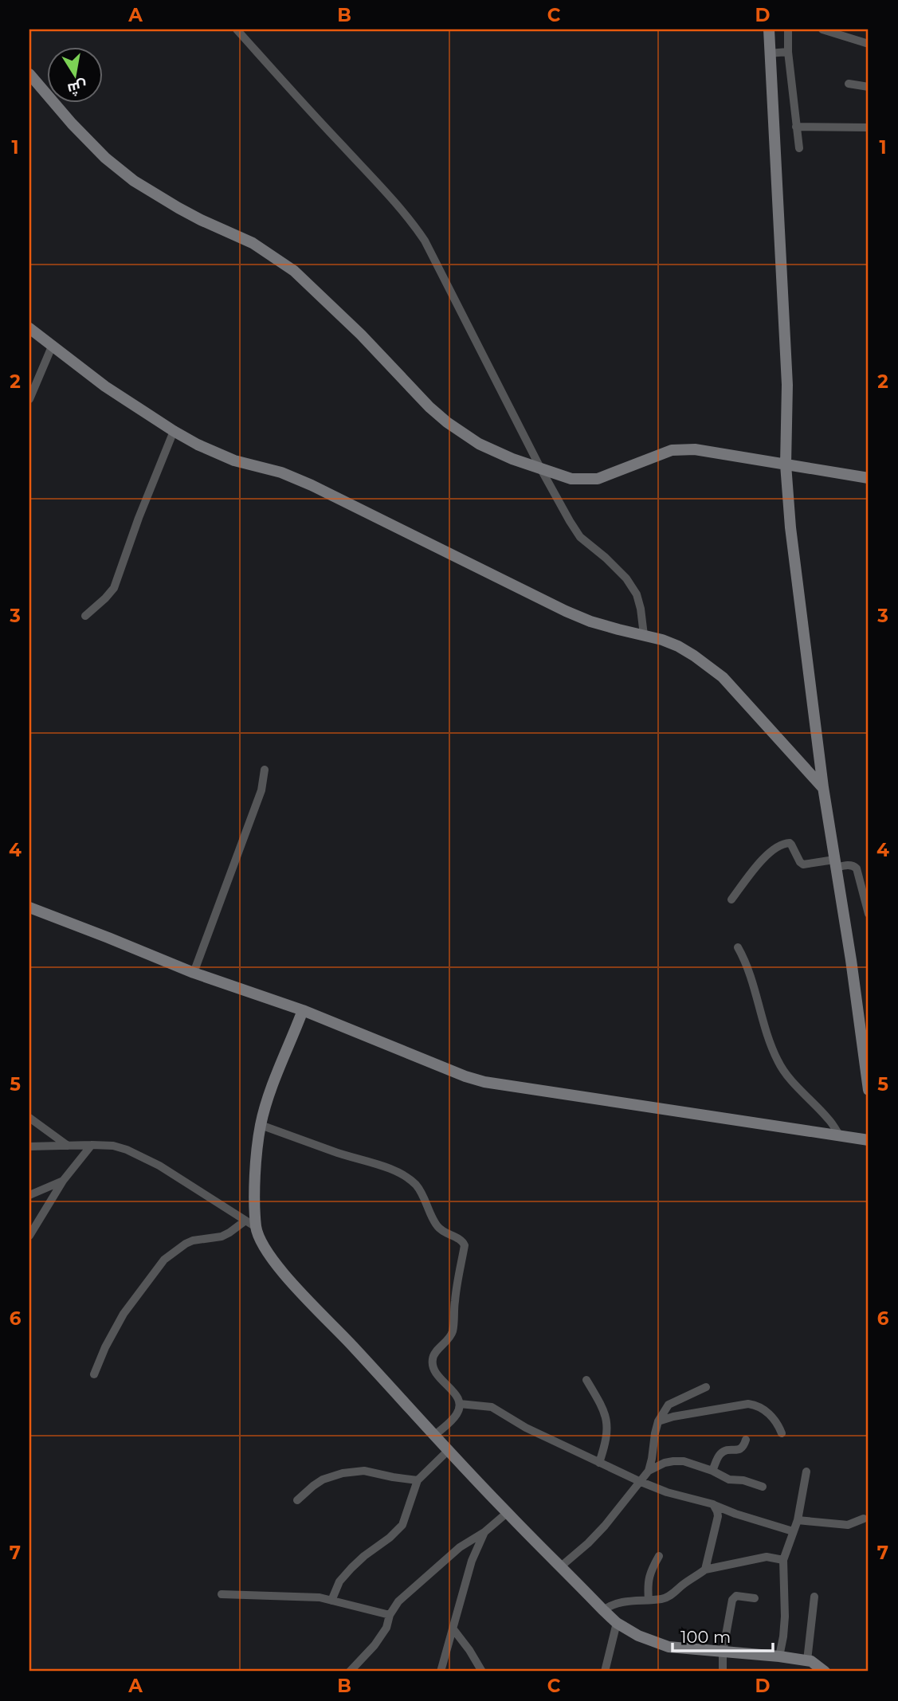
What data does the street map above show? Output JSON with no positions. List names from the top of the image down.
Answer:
{
  "scale_bar": "100 m",
  "north": "bottom",
  "grid": {
    "columns": [
      "A",
      "B",
      "C",
      "D"
    ],
    "rows": [
      "1",
      "2",
      "3",
      "4",
      "5",
      "6",
      "7"
    ]
  }
}
